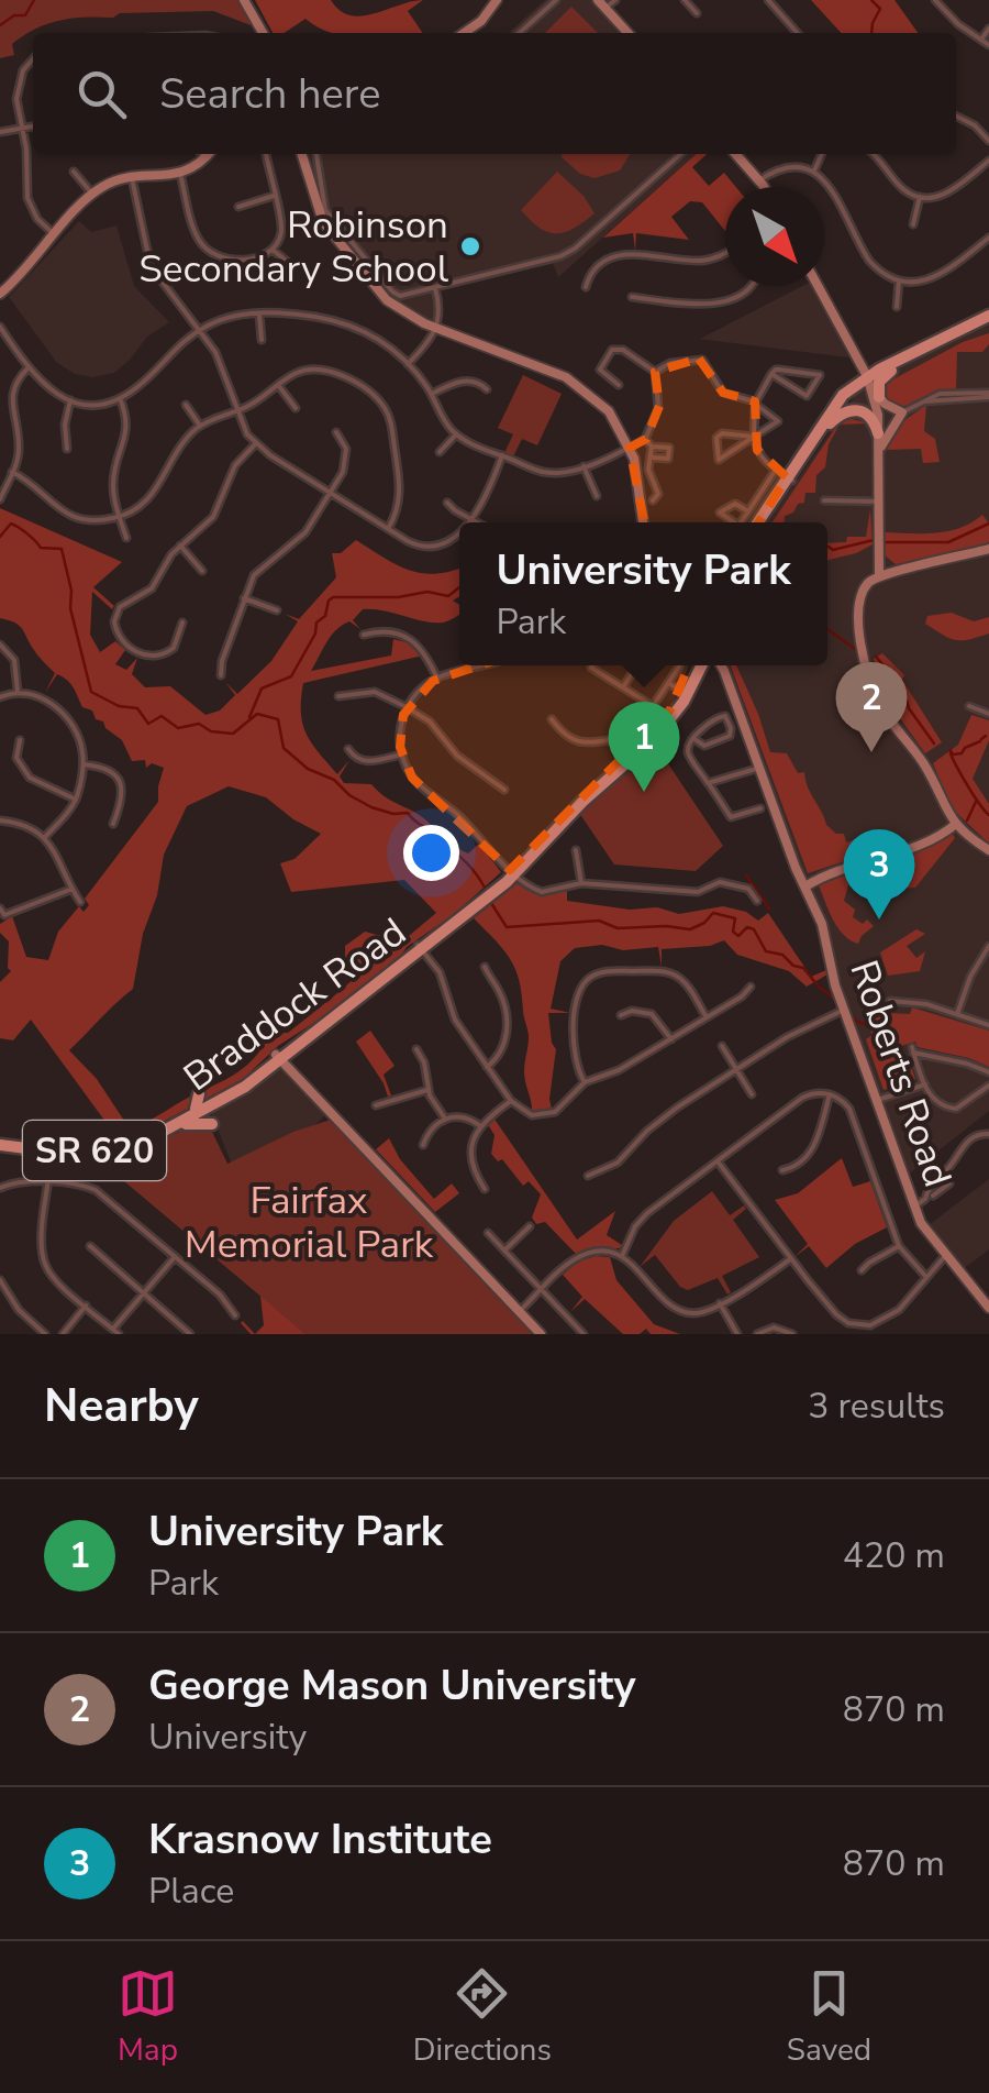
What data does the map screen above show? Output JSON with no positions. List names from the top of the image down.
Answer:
{
  "streets": {
    "main road": ["Braddock Road", "SR 620"],
    "street": ["Roberts Road"]
  },
  "parks": ["Fairfax Memorial Park"],
  "places": ["Robinson Secondary School"],
  "north": "bottom right",
  "page": {
    "search": "Search here",
    "popup": ["University Park", "Park"],
    "pins": ["2", "1", "3"],
    "heading": ["Nearby", "3 results"],
    "list": [
      {
        "mark": "1",
        "name": "University Park",
        "note": "Park",
        "value": "420 m"
      },
      {
        "mark": "2",
        "name": "George Mason University",
        "note": "University",
        "value": "870 m"
      },
      {
        "mark": "3",
        "name": "Krasnow Institute",
        "note": "Place",
        "value": "870 m"
      }
    ],
    "nav": ["Map", "Directions", "Saved"]
  }
}
